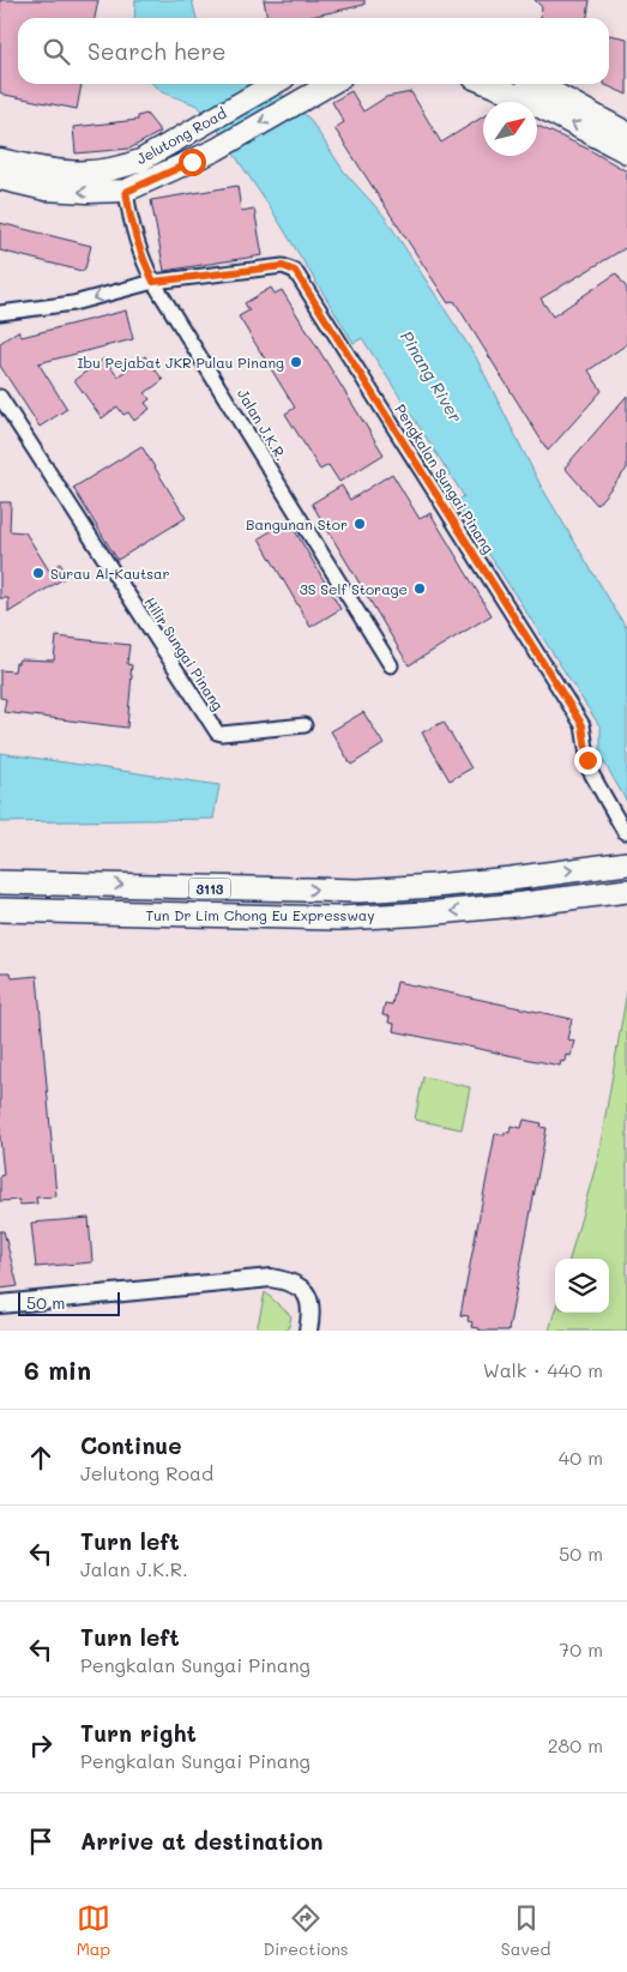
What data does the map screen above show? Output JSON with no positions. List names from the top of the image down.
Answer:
{
  "streets": {
    "highway": ["3113", "Tun Dr Lim Chong Eu Expressway"],
    "main road": ["Jelutong Road"],
    "street": ["Jalan J.K.R.", "Pengkalan Sungai Pinang", "Hilir Sungai Pinang"]
  },
  "crossings": [
    ["Jelutong Road", "Jalan J.K.R."],
    ["Jalan J.K.R.", "Pengkalan Sungai Pinang"]
  ],
  "water": ["Pinang River"],
  "places": [
    "Ibu Pejabat JKR Pulau Pinang",
    "Bangunan Stor",
    "Surau Al-Kautsar",
    "3S Self Storage"
  ],
  "scale_bar": "50 m",
  "north": "top right",
  "page": {
    "search": "Search here",
    "scale": "50 m",
    "heading": ["6 min", "Walk · 440 m"],
    "list": [
      ["Continue", "Jelutong Road", "40 m"],
      ["Turn left", "Jalan J.K.R.", "50 m"],
      ["Turn left", "Pengkalan Sungai Pinang", "70 m"],
      ["Turn right", "Pengkalan Sungai Pinang", "280 m"],
      "Arrive at destination"
    ],
    "nav": ["Map", "Directions", "Saved"]
  }
}
